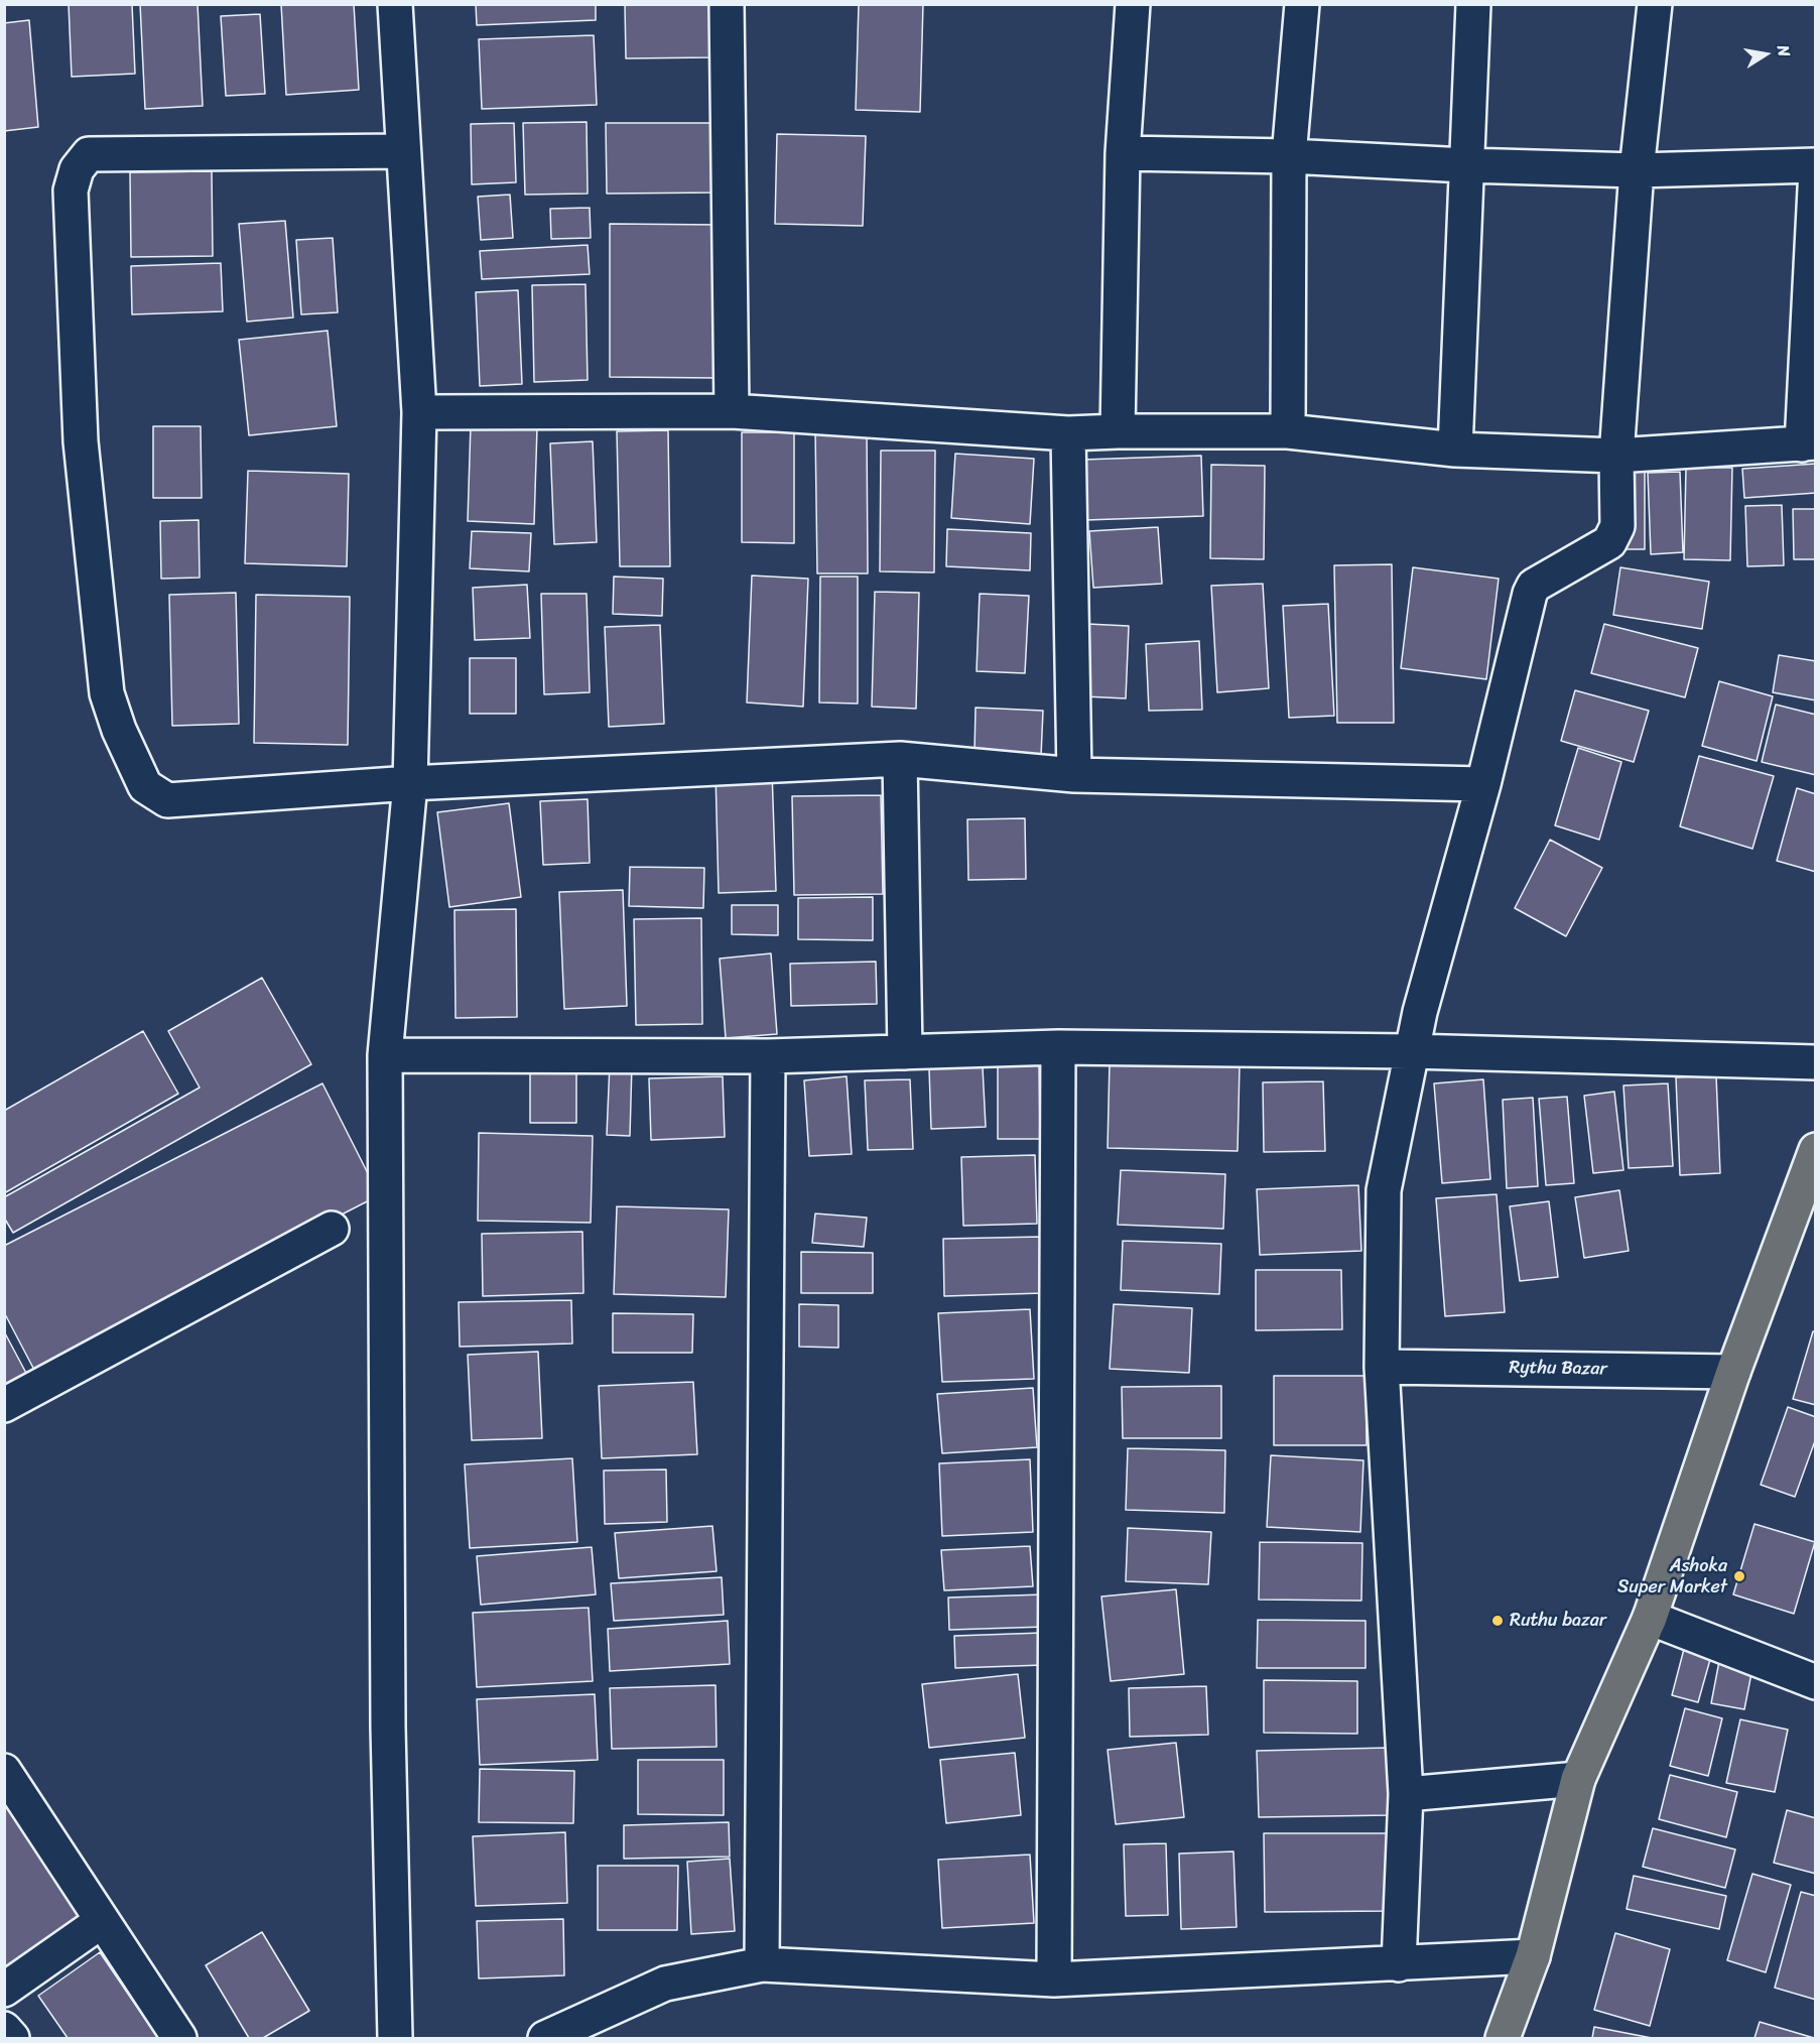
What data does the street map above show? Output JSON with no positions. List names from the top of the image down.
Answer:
{
  "streets": {
    "street": ["Rythu Bazar"]
  },
  "places": ["Ashoka Super Market", "Ruthu bazar"],
  "north": "right"
}
